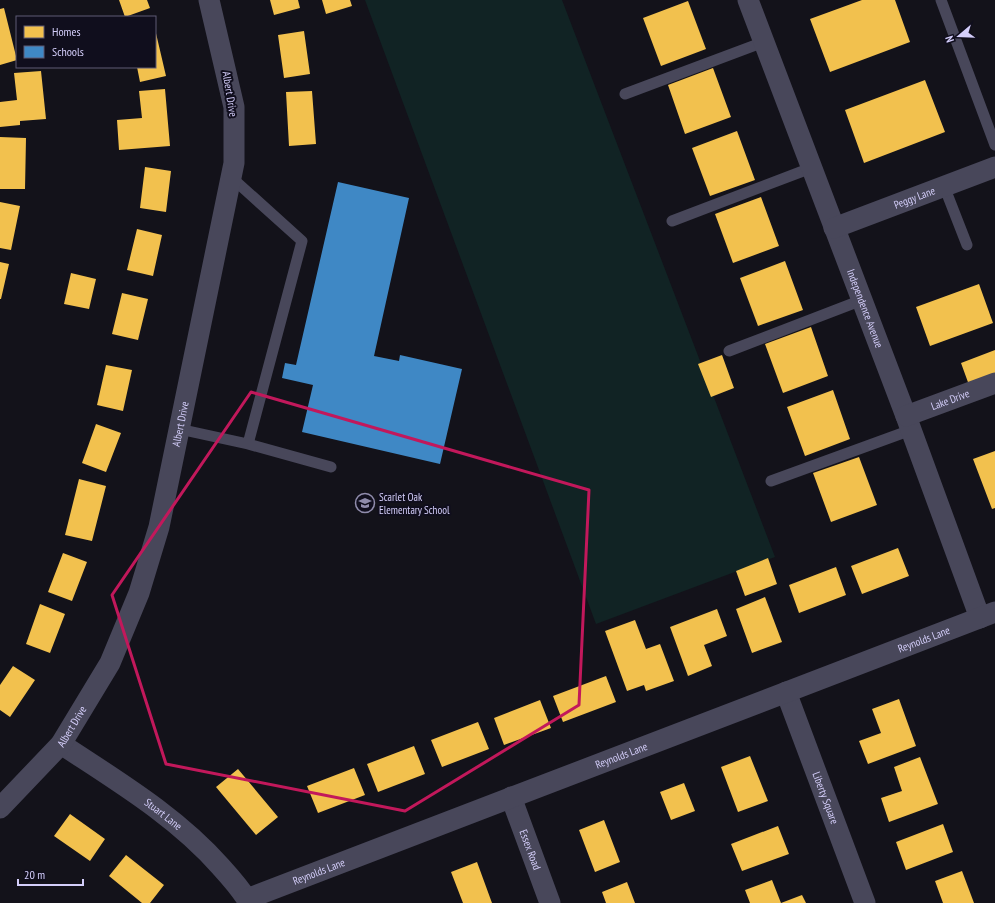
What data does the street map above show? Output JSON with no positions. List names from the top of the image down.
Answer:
{
  "streets": {
    "street": [
      "Albert Drive",
      "Peggy Lane",
      "Independence Avenue",
      "Lake Drive",
      "Reynolds Lane",
      "Liberty Square",
      "Stuart Lane",
      "Essex Road"
    ]
  },
  "crossings": [
    ["Albert Drive", "Stuart Lane"],
    ["Peggy Lane", "Independence Avenue"],
    ["Independence Avenue", "Lake Drive"],
    ["Independence Avenue", "Reynolds Lane"],
    ["Reynolds Lane", "Liberty Square"],
    ["Reynolds Lane", "Stuart Lane"],
    ["Reynolds Lane", "Essex Road"]
  ],
  "places": {
    "school or university": ["Scarlet Oak Elementary School"]
  },
  "legend": ["Homes", "Schools"],
  "scale_bar": "20 m",
  "north": "left"
}
